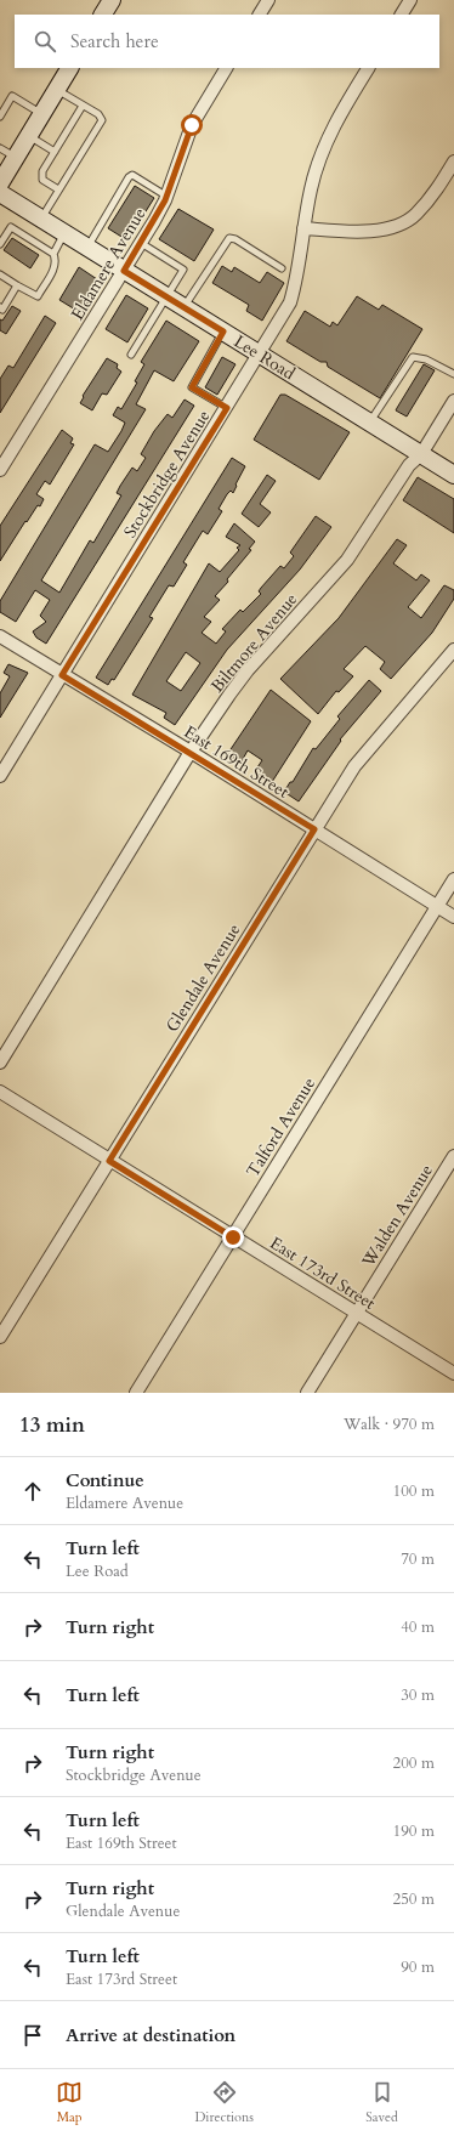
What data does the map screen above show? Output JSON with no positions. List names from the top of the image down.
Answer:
{
  "streets": {
    "main road": ["Lee Road"],
    "street": [
      "Eldamere Avenue",
      "Stockbridge Avenue",
      "Biltmore Avenue",
      "East 169th Street",
      "Glendale Avenue",
      "Talford Avenue",
      "Walden Avenue",
      "East 173rd Street"
    ]
  },
  "crossings": [
    ["Eldamere Avenue", "Lee Road"],
    ["Lee Road", "Stockbridge Avenue"],
    ["Lee Road", "Biltmore Avenue"],
    ["Stockbridge Avenue", "East 169th Street"],
    ["Biltmore Avenue", "East 169th Street"],
    ["East 169th Street", "Glendale Avenue"],
    ["East 169th Street", "Talford Avenue"],
    ["Glendale Avenue", "East 173rd Street"],
    ["Talford Avenue", "East 173rd Street"],
    ["Walden Avenue", "East 173rd Street"]
  ],
  "page": {
    "search": "Search here",
    "heading": ["13 min", "Walk · 970 m"],
    "list": [
      ["Continue", "Eldamere Avenue", "100 m"],
      ["Turn left", "Lee Road", "70 m"],
      ["Turn right", "40 m"],
      ["Turn left", "30 m"],
      ["Turn right", "Stockbridge Avenue", "200 m"],
      ["Turn left", "East 169th Street", "190 m"],
      ["Turn right", "Glendale Avenue", "250 m"],
      ["Turn left", "East 173rd Street", "90 m"],
      "Arrive at destination"
    ],
    "nav": ["Map", "Directions", "Saved"]
  }
}
